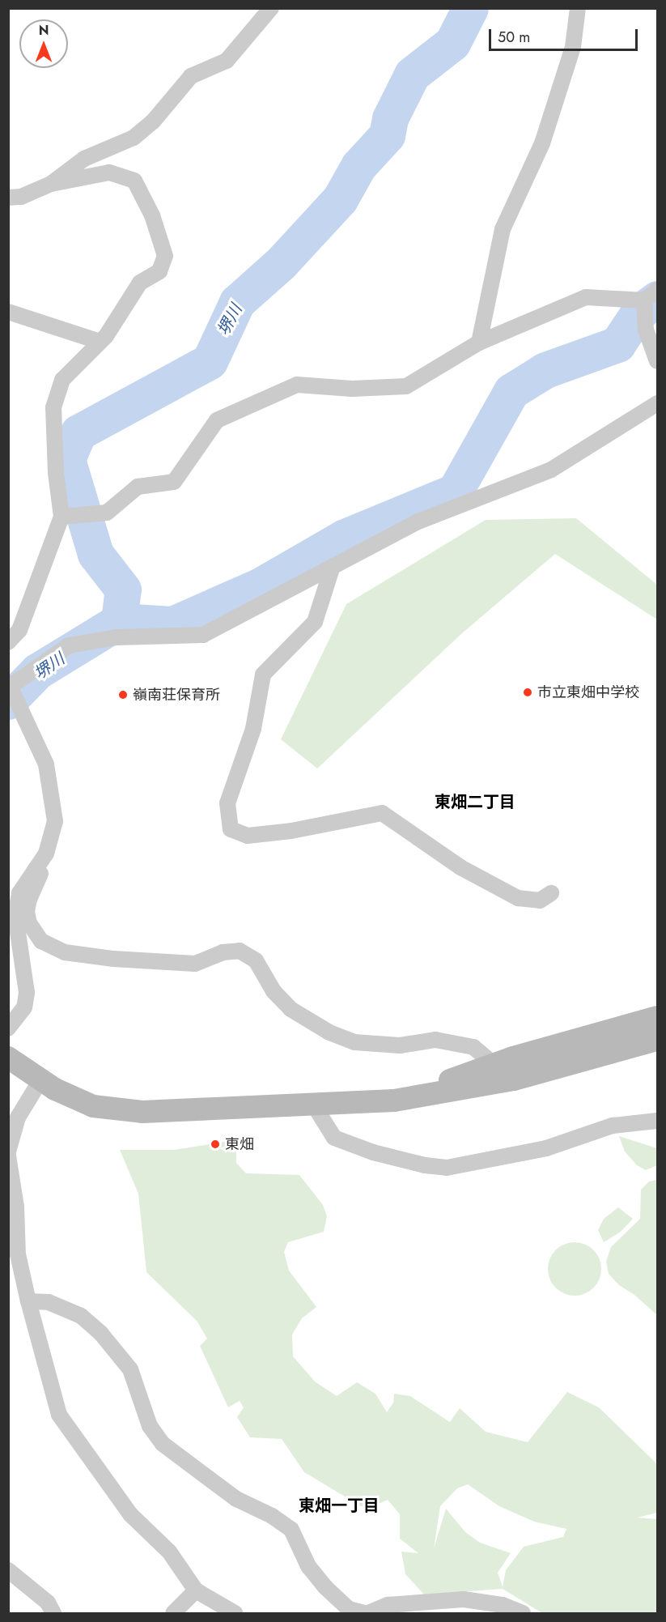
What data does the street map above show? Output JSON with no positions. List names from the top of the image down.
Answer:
{
  "districts": ["東畑二丁目", "東畑一丁目"],
  "water": ["堺川"],
  "places": ["市立東畑中学校", "嶺南荘保育所", "東畑"],
  "scale_bar": "50 m",
  "north": "top"
}
